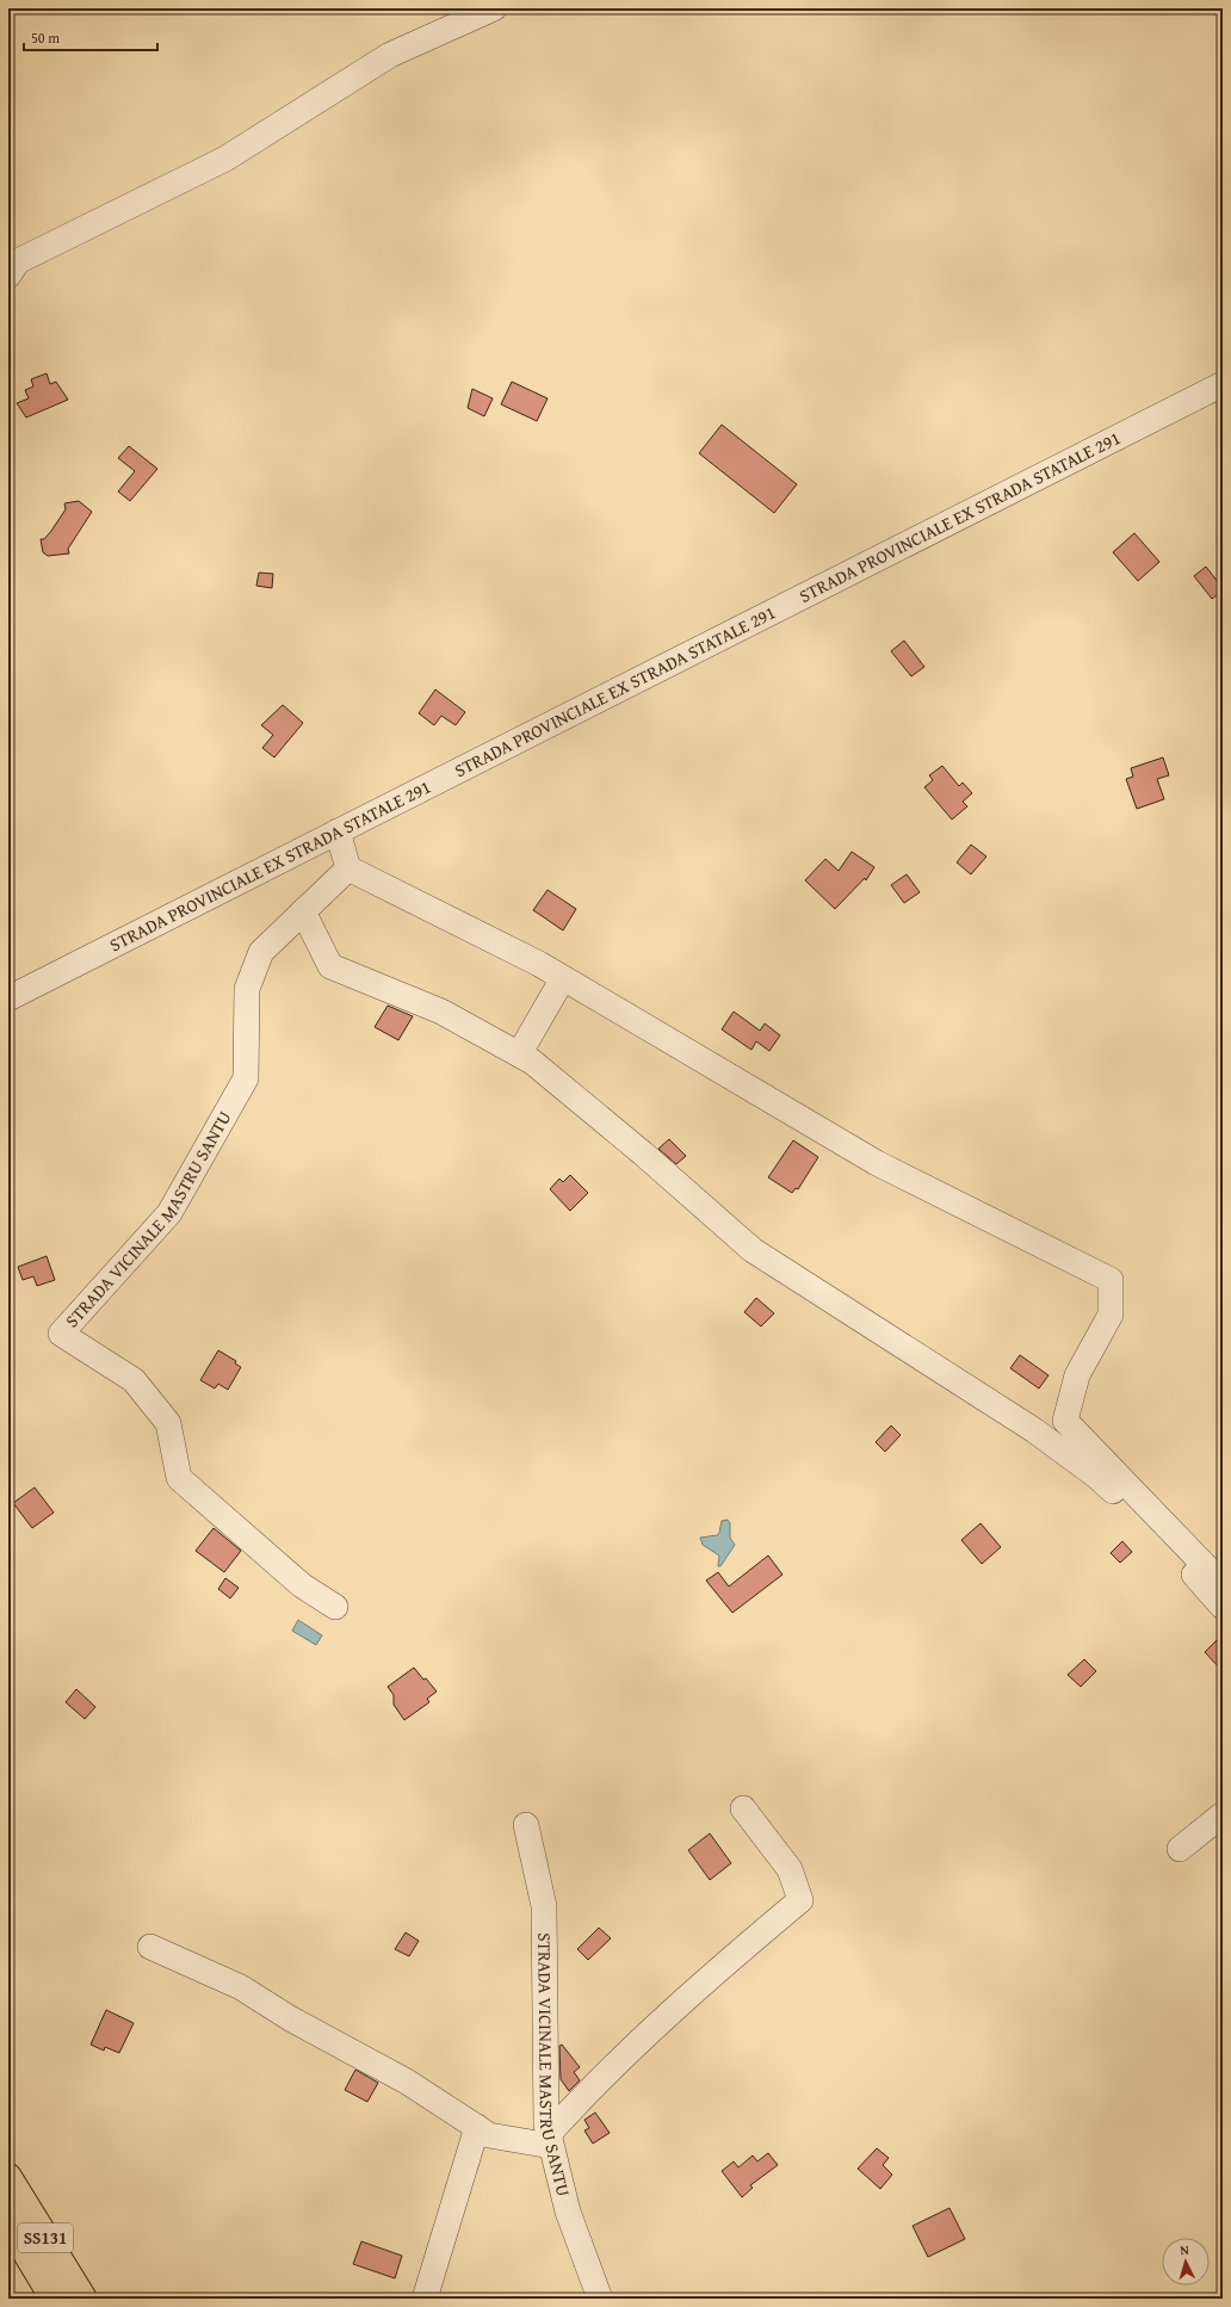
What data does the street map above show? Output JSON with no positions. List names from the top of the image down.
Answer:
{
  "streets": {
    "highway": ["SS131"],
    "street": ["STRADA PROVINCIALE EX STRADA STATALE 291", "STRADA VICINALE MASTRU SANTU"]
  },
  "scale_bar": "50 m",
  "north": "top"
}
